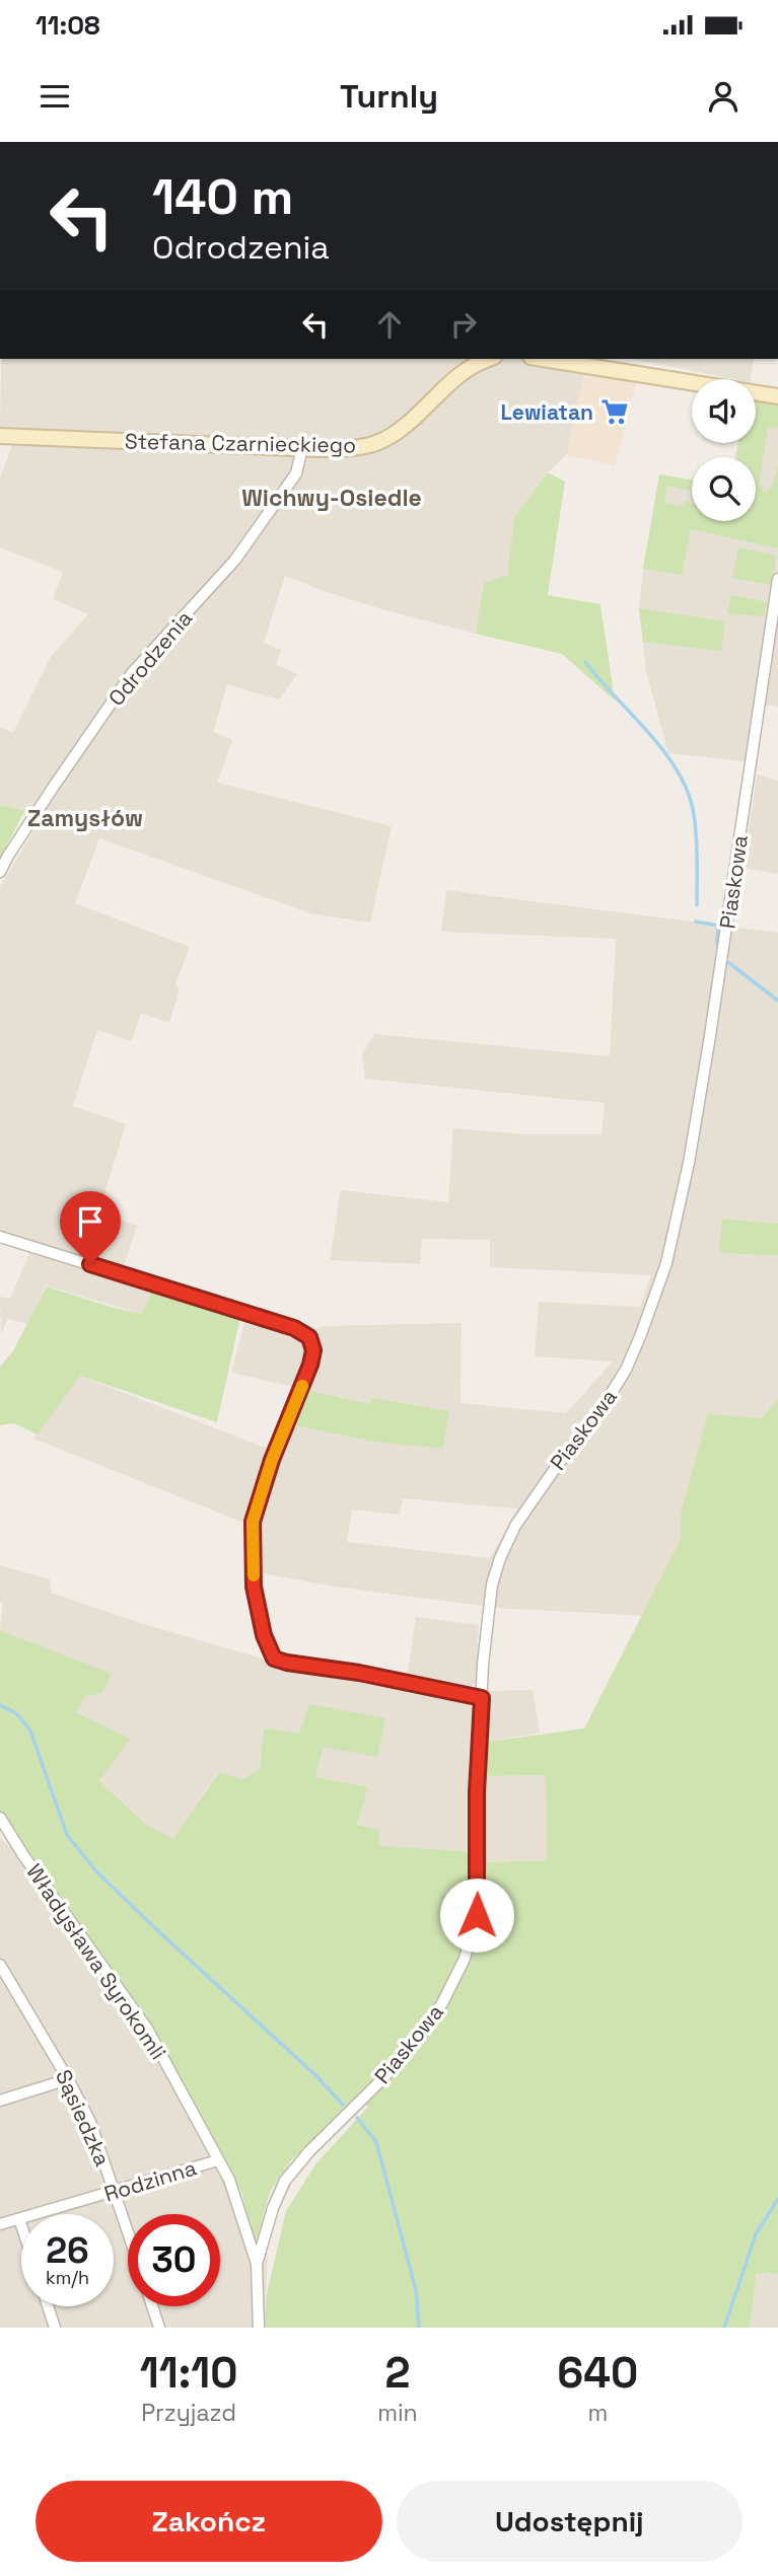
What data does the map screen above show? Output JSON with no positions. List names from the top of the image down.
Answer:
{
  "streets": {
    "street": [
      "Stefana Czarnieckiego",
      "Odrodzenia",
      "Piaskowa",
      "Władysława Syrokomli",
      "Sąsiedzka",
      "Rodzinna"
    ]
  },
  "crossings": [
    ["Stefana Czarnieckiego", "Odrodzenia"],
    ["Piaskowa", "Władysława Syrokomli"],
    ["Władysława Syrokomli", "Rodzinna"],
    ["Sąsiedzka", "Rodzinna"]
  ],
  "districts": ["Wichwy-Osiedle", "Zamysłów"],
  "places": {
    "supermarket": ["Lewiatan"]
  },
  "page": {
    "status": "11:08",
    "header": "Turnly",
    "turn": ["140 m", "Odrodzenia"],
    "speed": "26 km/h",
    "limit": "30",
    "eta": [
      "11:10",
      "Przyjazd",
      "2",
      "min",
      "640",
      "m"
    ],
    "buttons": ["Zakończ", "Udostępnij"]
  }
}
